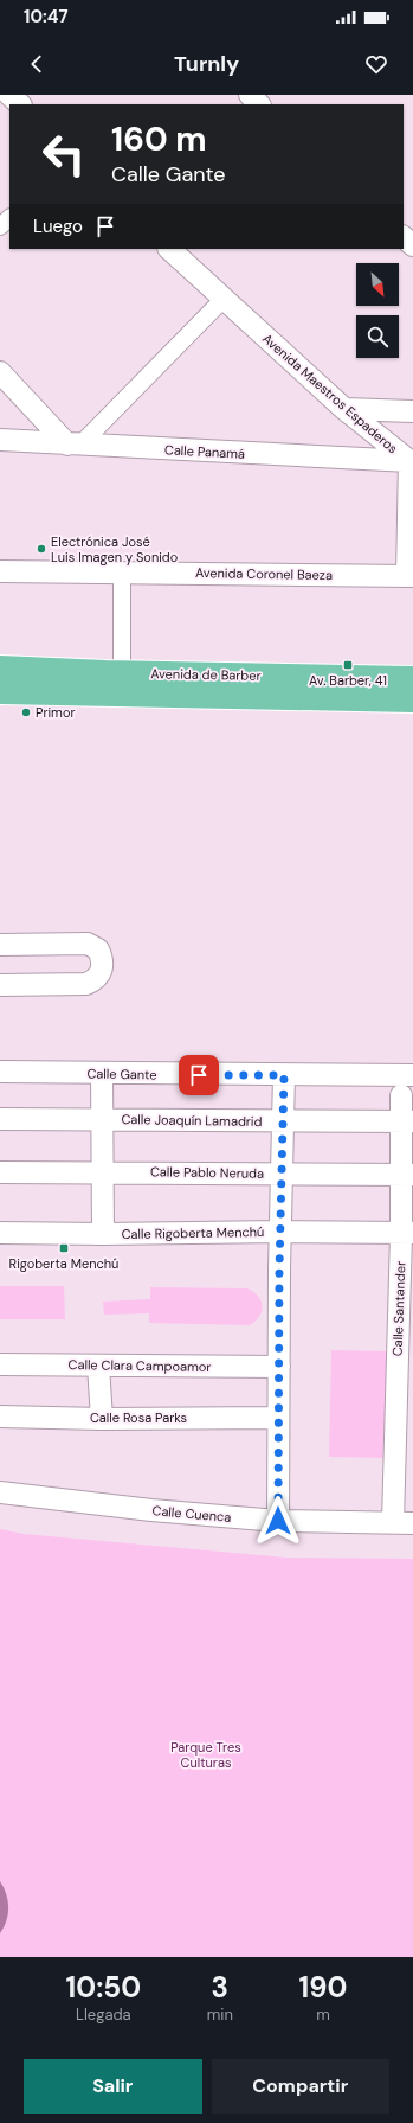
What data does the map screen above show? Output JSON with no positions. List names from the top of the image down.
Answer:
{
  "streets": {
    "main road": ["Avenida de Barber"],
    "street": [
      "Avenida Maestros Espaderos",
      "Calle Panamá",
      "Avenida Coronel Baeza",
      "Calle Gante",
      "Calle Joaquín Lamadrid",
      "Calle Pablo Neruda",
      "Calle Rigoberta Menchú",
      "Calle Santander",
      "Calle Clara Campoamor",
      "Calle Rosa Parks",
      "Calle Cuenca"
    ]
  },
  "crossings": [
    ["Avenida Maestros Espaderos", "Calle Panamá"],
    ["Avenida Maestros Espaderos", "Avenida Coronel Baeza"],
    ["Calle Joaquín Lamadrid", "Calle Santander"],
    ["Calle Pablo Neruda", "Calle Santander"],
    ["Calle Rigoberta Menchú", "Calle Santander"],
    ["Calle Santander", "Calle Cuenca"]
  ],
  "parks": ["Parque Tres Culturas"],
  "places": {
    "other": ["Electrónica José Luis Imagen y Sonido", "Primor"],
    "transit": ["Av. Barber, 41", "Rigoberta Menchú"]
  },
  "north": "bottom right",
  "page": {
    "status": "10:47",
    "header": "Turnly",
    "turn": ["160 m", "Calle Gante"],
    "then": "Luego",
    "eta": [
      "10:50",
      "Llegada",
      "3",
      "min",
      "190",
      "m"
    ],
    "buttons": ["Salir", "Compartir"]
  }
}
